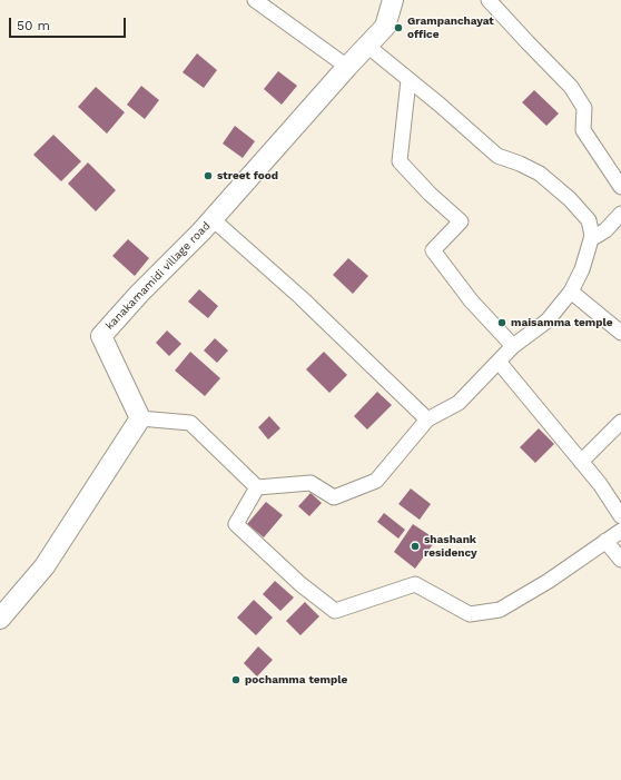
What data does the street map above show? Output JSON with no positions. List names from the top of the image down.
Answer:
{
  "streets": {
    "street": ["kanakamamidi village road"]
  },
  "places": [
    "Grampanchayat office",
    "street food",
    "maisamma temple",
    "shashank residency",
    "pochamma temple"
  ],
  "scale_bar": "50 m"
}
